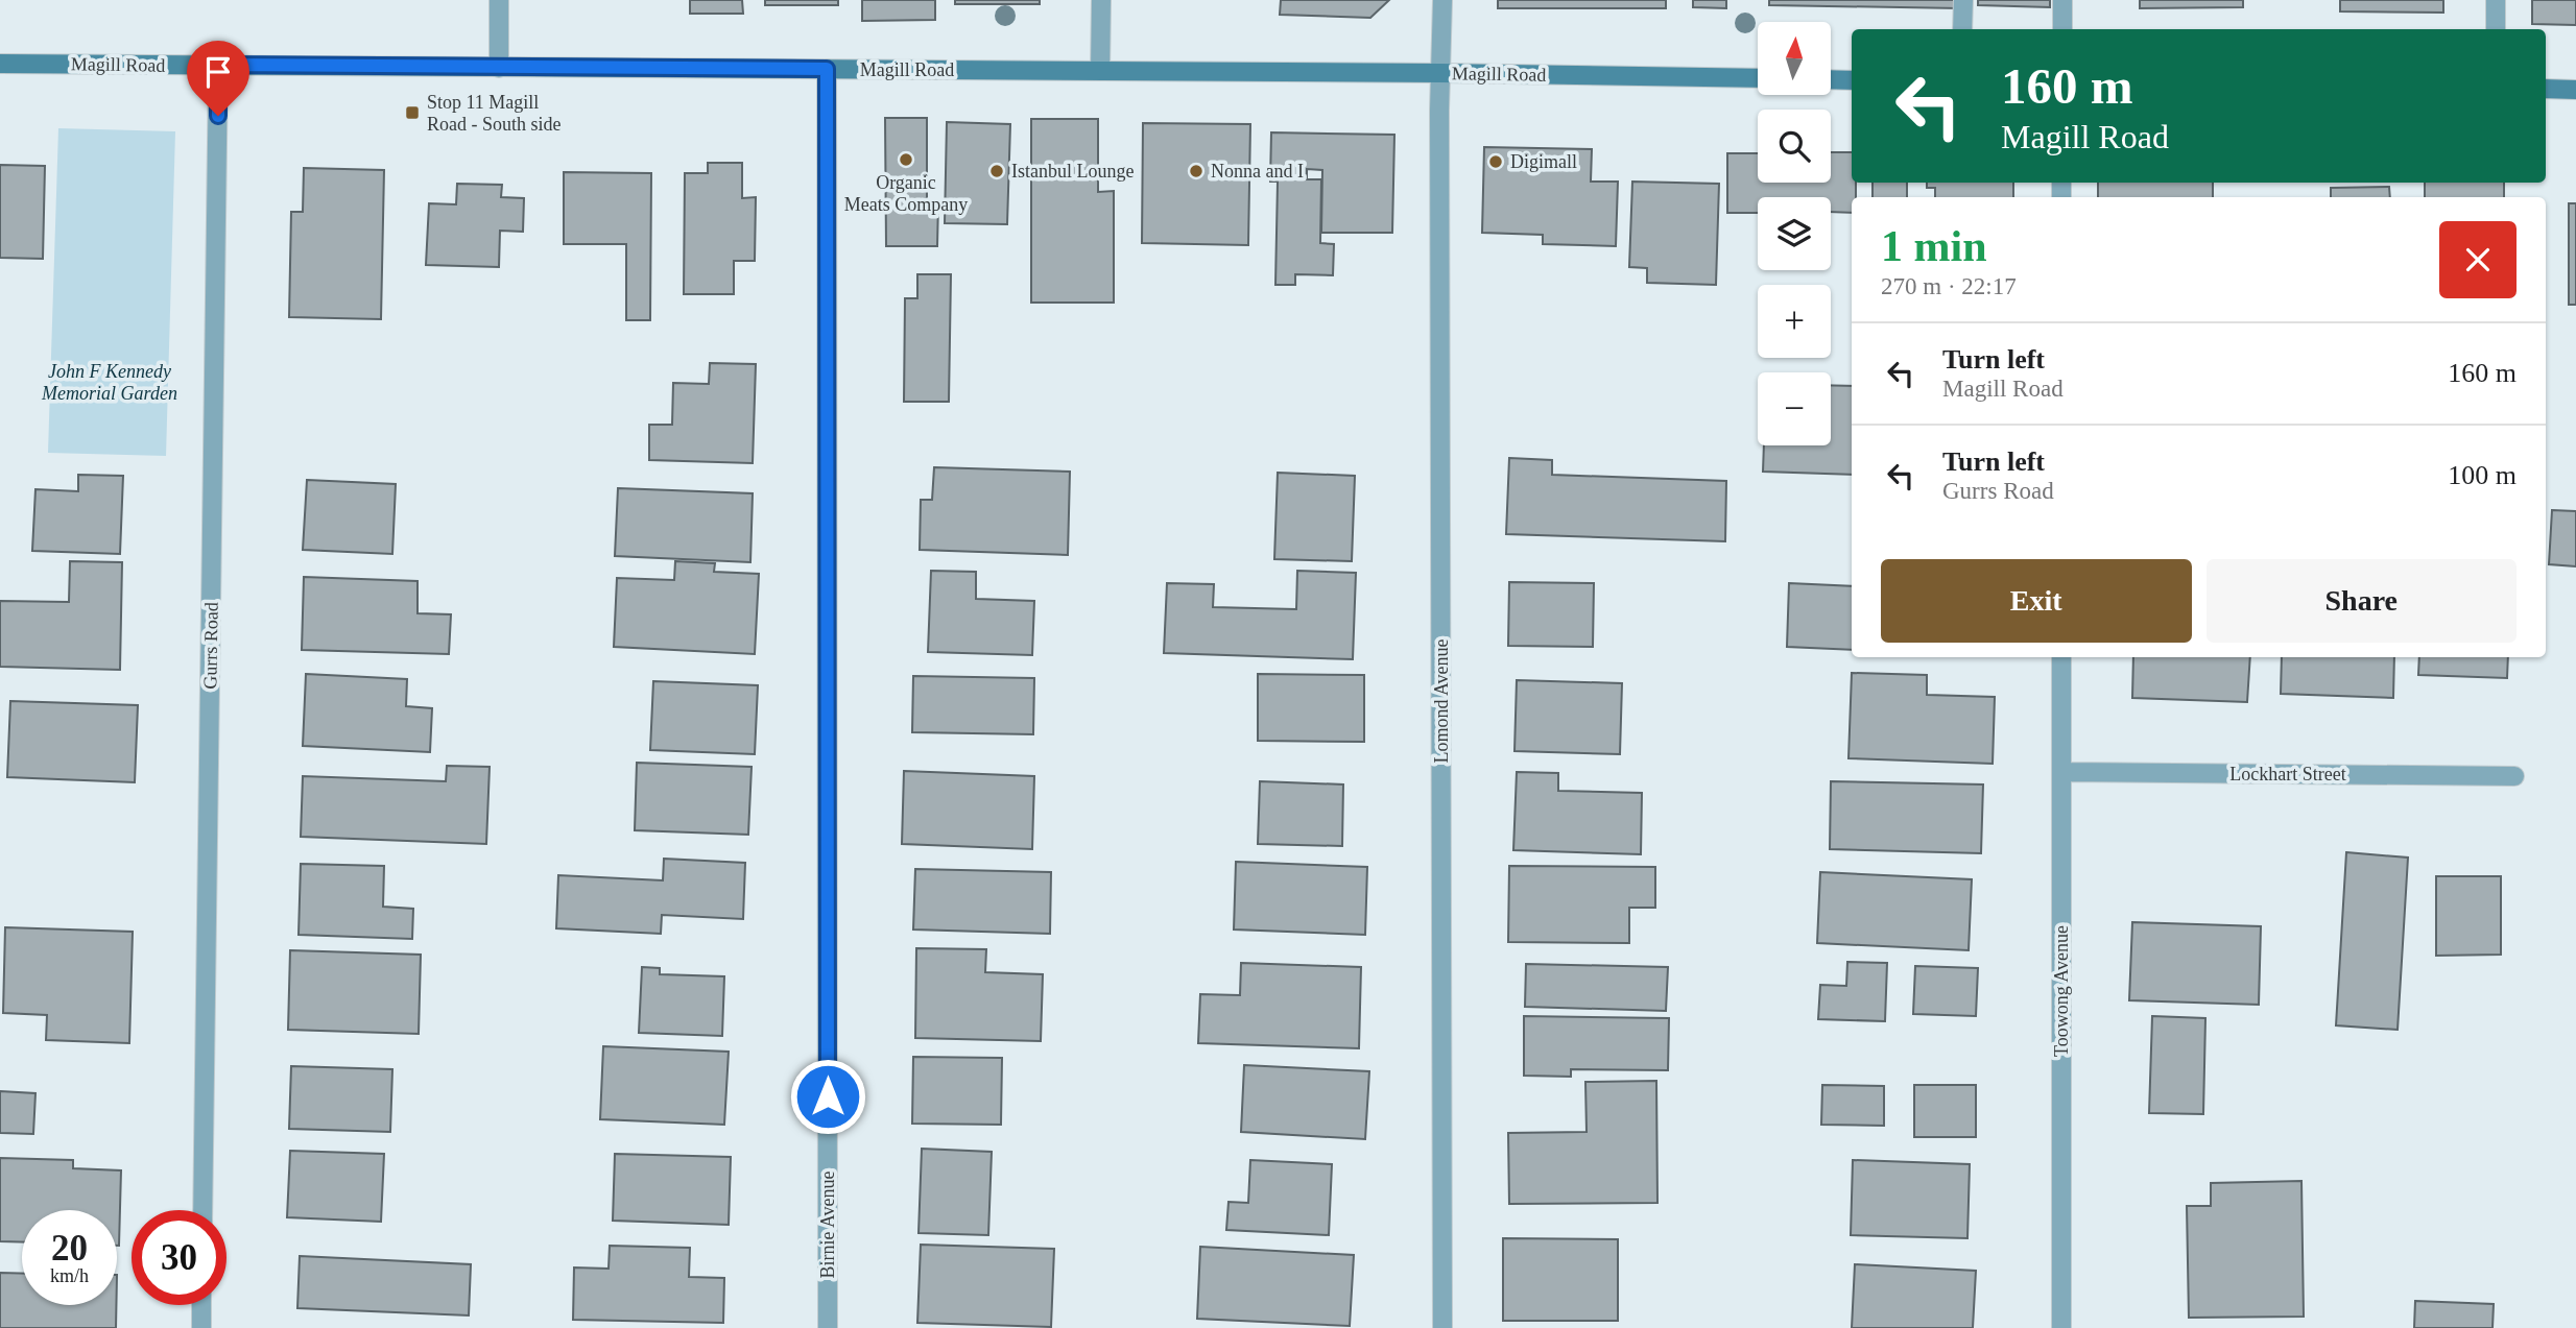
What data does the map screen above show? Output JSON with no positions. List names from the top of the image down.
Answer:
{
  "streets": {
    "main road": ["Magill Road"],
    "street": [
      "Gurrs Road",
      "Lomond Avenue",
      "Lockhart Street",
      "Toowong Avenue",
      "Birnie Avenue"
    ]
  },
  "crossings": [
    ["Magill Road", "Gurrs Road"],
    ["Magill Road", "Lomond Avenue"],
    ["Magill Road", "Birnie Avenue"],
    ["Lockhart Street", "Toowong Avenue"]
  ],
  "parks": ["John F Kennedy Memorial Garden"],
  "places": {
    "transit": ["Stop 11 Magill Road - South side"],
    "other": [
      "Organic Meats Company",
      "Digimall",
      "Istanbul Lounge",
      "Nonna and I"
    ]
  },
  "north": "top",
  "page": {
    "map_buttons": ["+", "−"],
    "turn": ["160 m", "Magill Road"],
    "heading": ["1 min", "270 m · 22:17"],
    "list": [
      {
        "name": "Turn left",
        "note": "Magill Road",
        "value": "160 m"
      },
      {
        "name": "Turn left",
        "note": "Gurrs Road",
        "value": "100 m"
      }
    ],
    "buttons": ["Exit", "Share"],
    "speed": "20 km/h",
    "limit": "30"
  }
}
